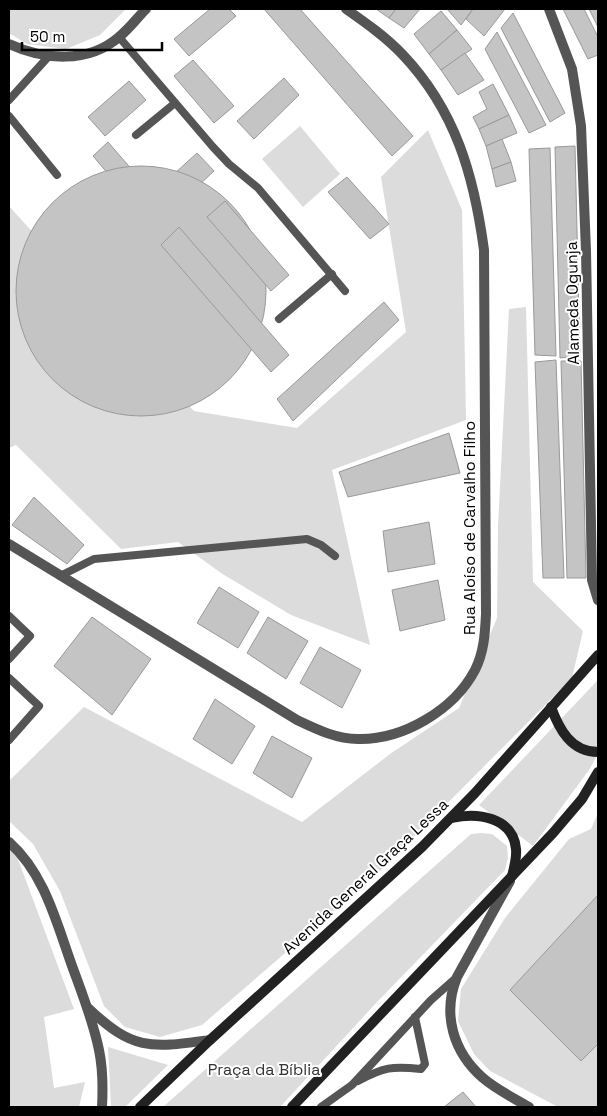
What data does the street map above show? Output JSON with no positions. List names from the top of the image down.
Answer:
{
  "streets": {
    "main road": ["Avenida General Graça Lessa"],
    "street": ["Alameda Ogunja", "Rua Aloíso de Carvalho Filho"]
  },
  "parks": ["Praça da Bíblia"],
  "scale_bar": "50 m"
}
